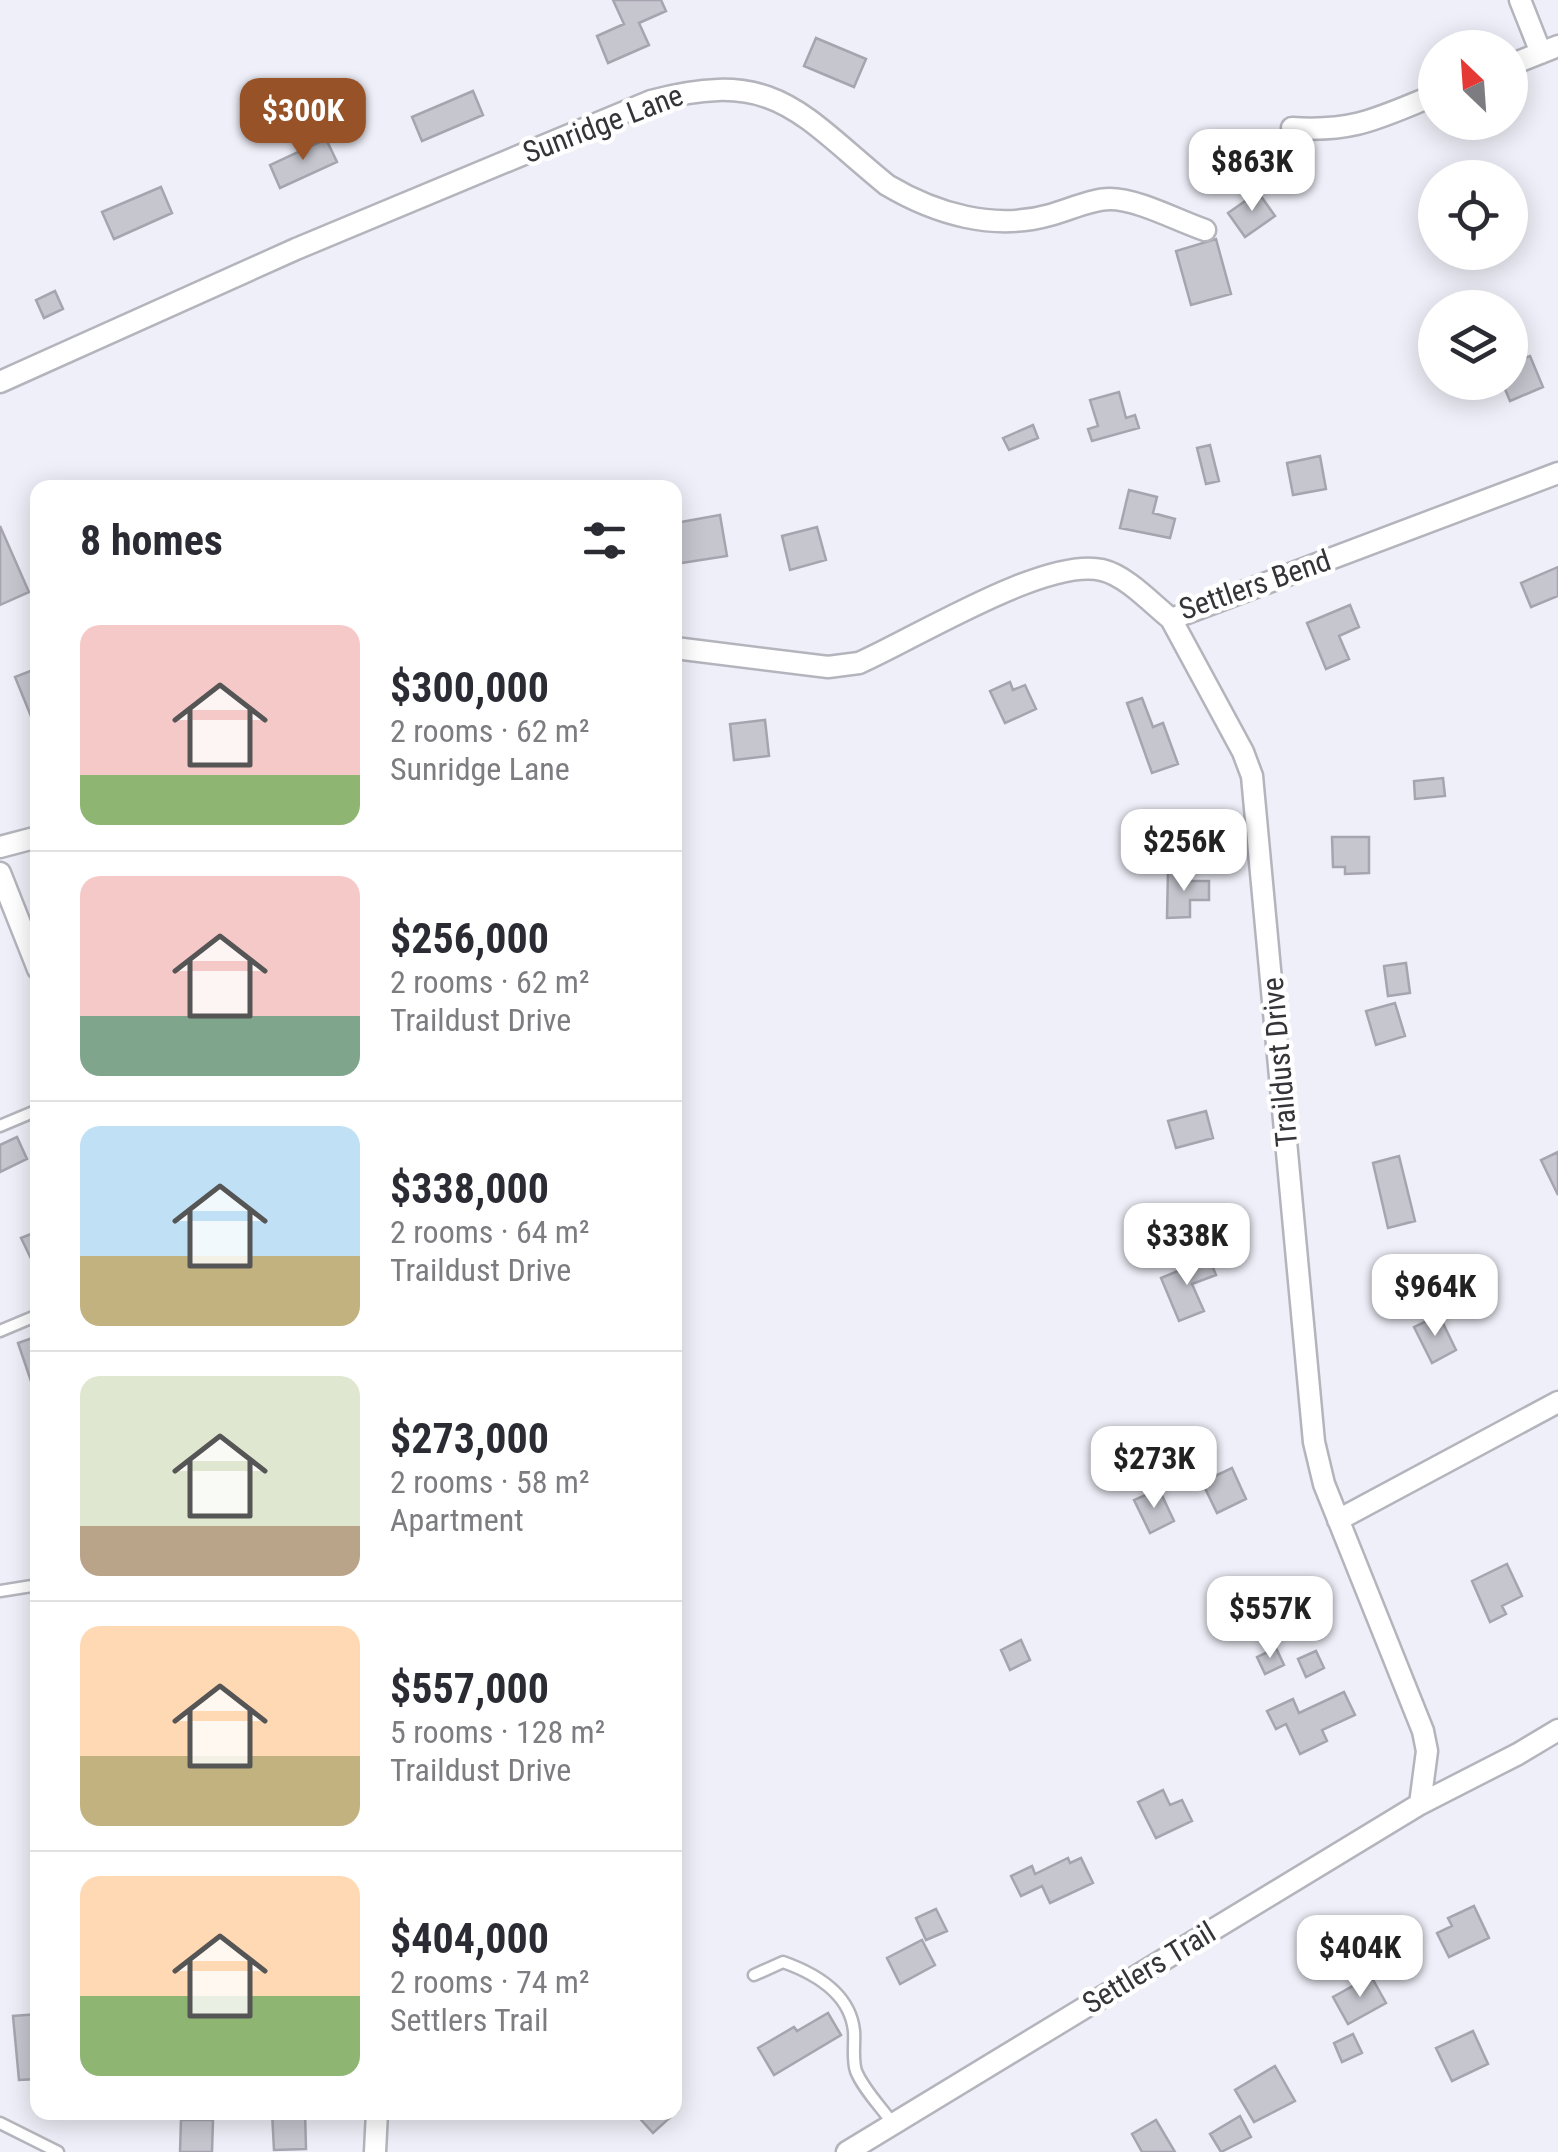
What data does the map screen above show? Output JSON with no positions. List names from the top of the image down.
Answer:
{
  "streets": {
    "street": [
      "Sunridge Lane",
      "Settlers Bend",
      "Traildust Drive",
      "Settlers Trail"
    ]
  },
  "crossings": [
    ["Settlers Bend", "Traildust Drive"],
    ["Traildust Drive", "Settlers Trail"]
  ],
  "north": "top left",
  "page": {
    "price": [
      "$300K",
      "$863K",
      "$256K",
      "$338K",
      "$964K",
      "$273K",
      "$557K",
      "$404K"
    ],
    "heading": "8 homes",
    "list": [
      {
        "name": "$300,000",
        "note": "2 rooms · 62 m² · Sunridge Lane"
      },
      {
        "name": "$256,000",
        "note": "2 rooms · 62 m² · Traildust Drive"
      },
      {
        "name": "$338,000",
        "note": "2 rooms · 64 m² · Traildust Drive"
      },
      {
        "name": "$273,000",
        "note": "2 rooms · 58 m² · Apartment"
      },
      {
        "name": "$557,000",
        "note": "5 rooms · 128 m² · Traildust Drive"
      },
      {
        "name": "$404,000",
        "note": "2 rooms · 74 m² · Settlers Trail"
      }
    ]
  }
}
